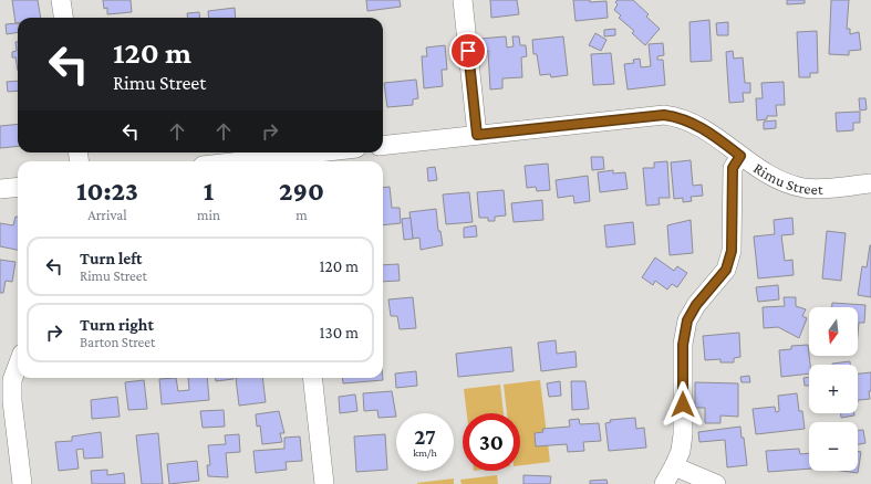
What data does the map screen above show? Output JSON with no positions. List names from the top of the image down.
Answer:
{
  "streets": {
    "street": ["Rimu Street"]
  },
  "north": "bottom",
  "page": {
    "turn": ["120 m", "Rimu Street"],
    "eta": [
      "10:23",
      "Arrival",
      "1",
      "min",
      "290",
      "m"
    ],
    "list": [
      {
        "name": "Turn left",
        "note": "Rimu Street",
        "value": "120 m"
      },
      {
        "name": "Turn right",
        "note": "Barton Street",
        "value": "130 m"
      }
    ],
    "map_buttons": ["+", "−"],
    "speed": "27 km/h",
    "limit": "30"
  }
}
